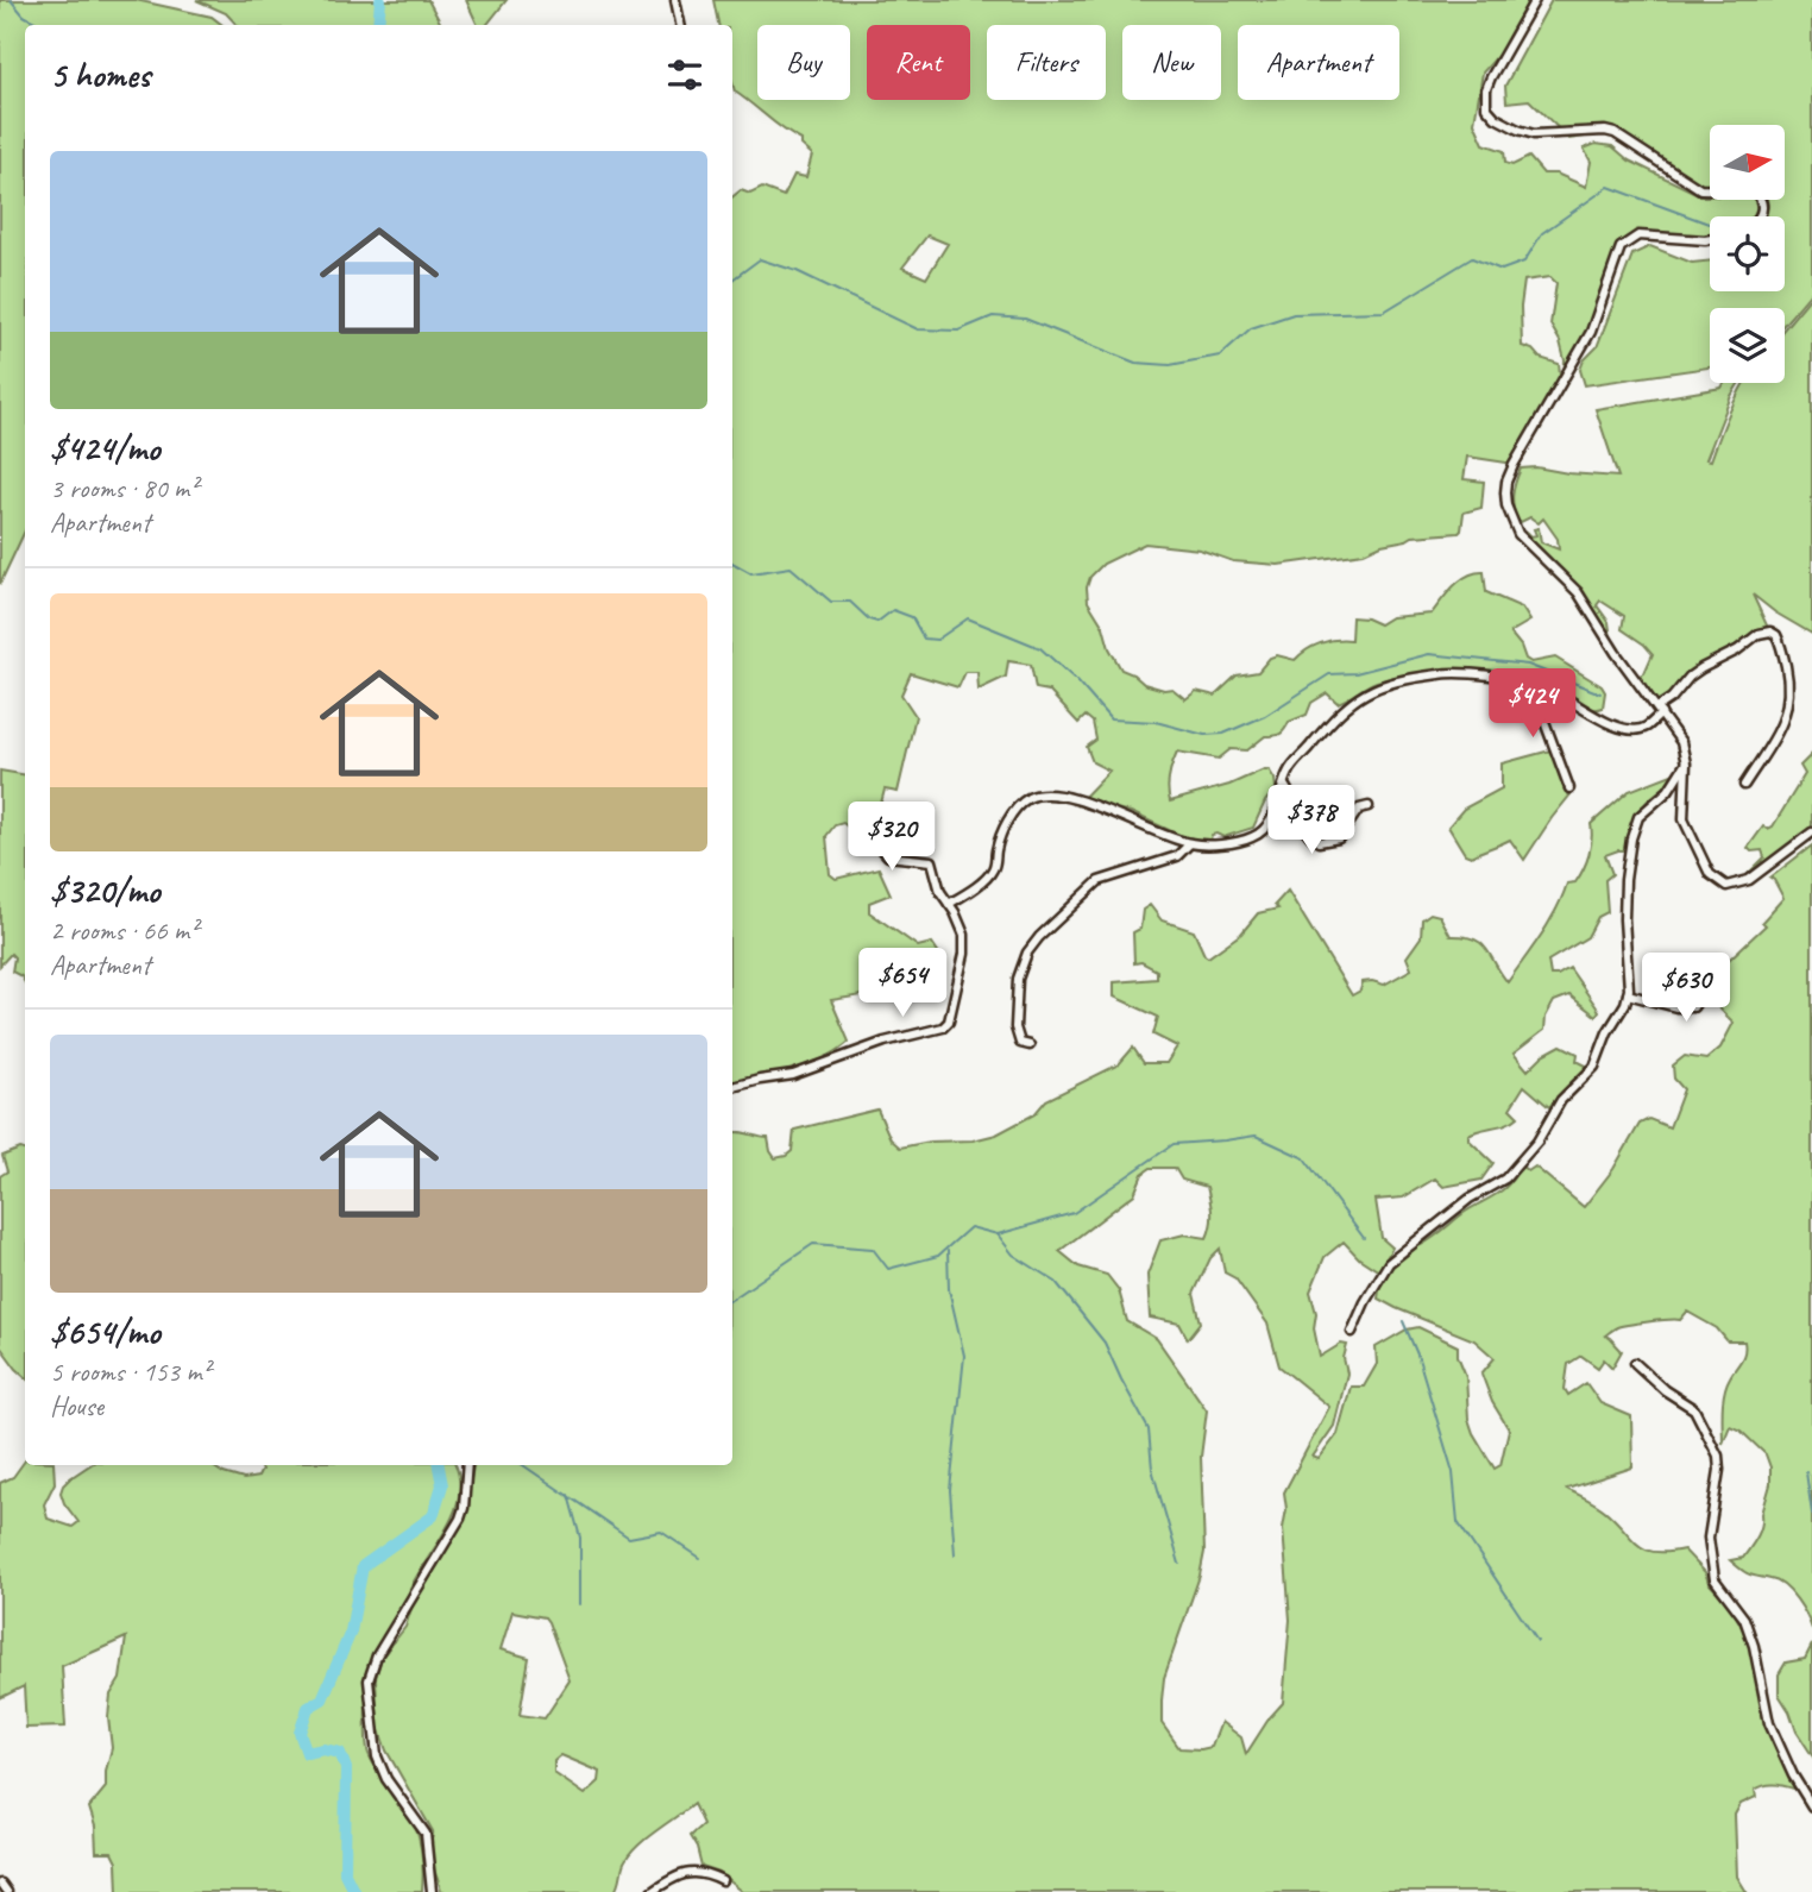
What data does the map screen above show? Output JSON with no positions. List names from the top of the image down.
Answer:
{
  "north": "right",
  "page": {
    "chip": [
      "Buy",
      "Rent",
      "Filters",
      "New",
      "Apartment"
    ],
    "heading": "5 homes",
    "list": [
      {
        "name": "$424/mo",
        "note": "3 rooms · 80 m² · Apartment"
      },
      {
        "name": "$320/mo",
        "note": "2 rooms · 66 m² · Apartment"
      },
      {
        "name": "$654/mo",
        "note": "5 rooms · 153 m² · House"
      }
    ],
    "price": [
      "$424",
      "$378",
      "$320",
      "$654",
      "$630"
    ]
  }
}
